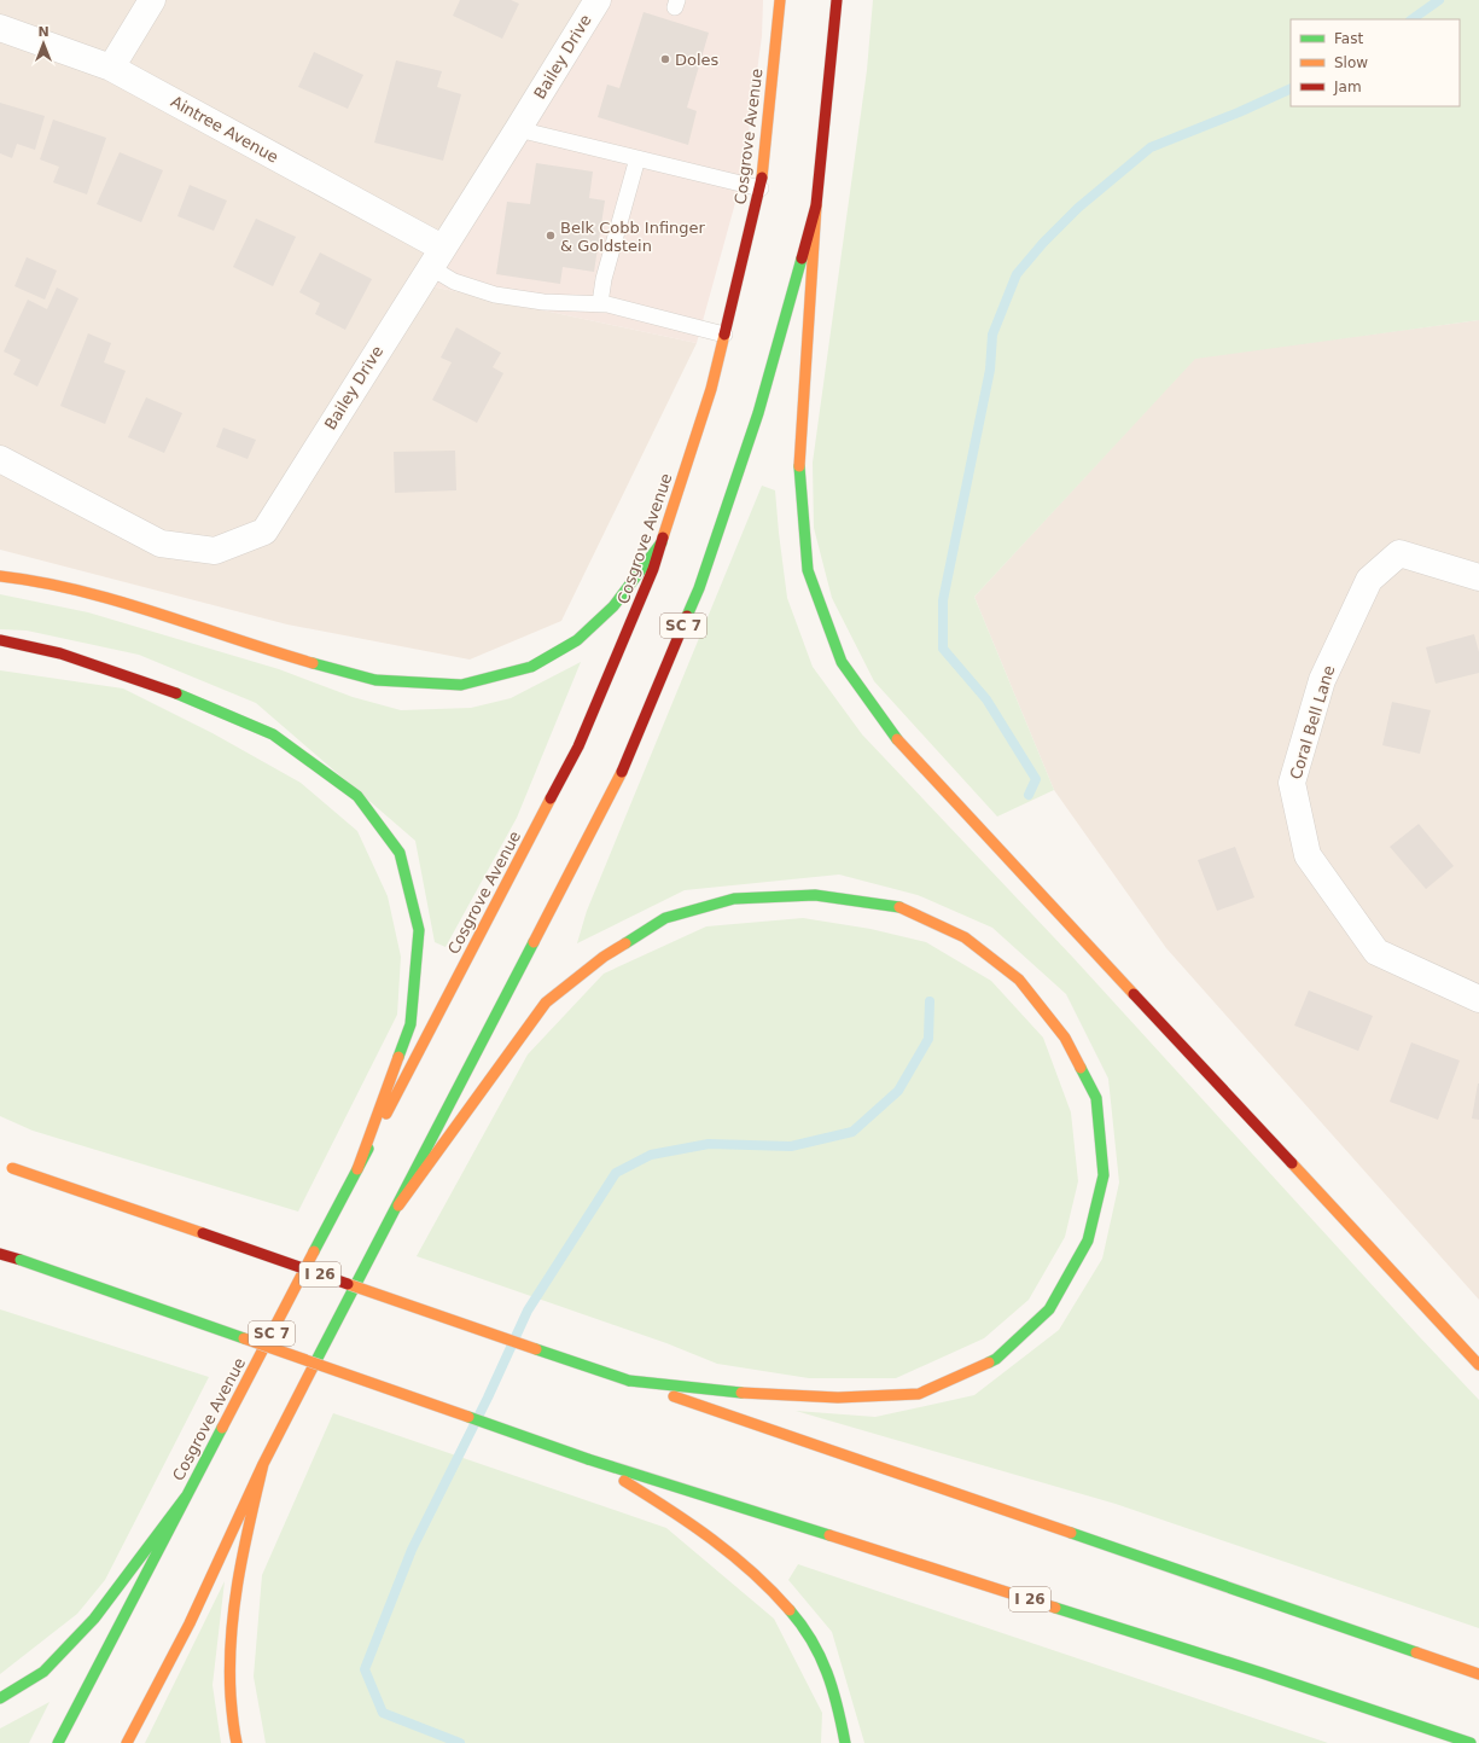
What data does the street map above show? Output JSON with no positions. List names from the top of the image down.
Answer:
{
  "streets": {
    "main road": ["Cosgrove Avenue", "SC 7", "I 26"],
    "street": ["Bailey Drive", "Aintree Avenue", "Coral Bell Lane"]
  },
  "crossings": [
    ["Bailey Drive", "Aintree Avenue"]
  ],
  "places": ["Doles", "Belk Cobb Infinger & Goldstein"],
  "legend": ["Fast", "Slow", "Jam"],
  "north": "top"
}
